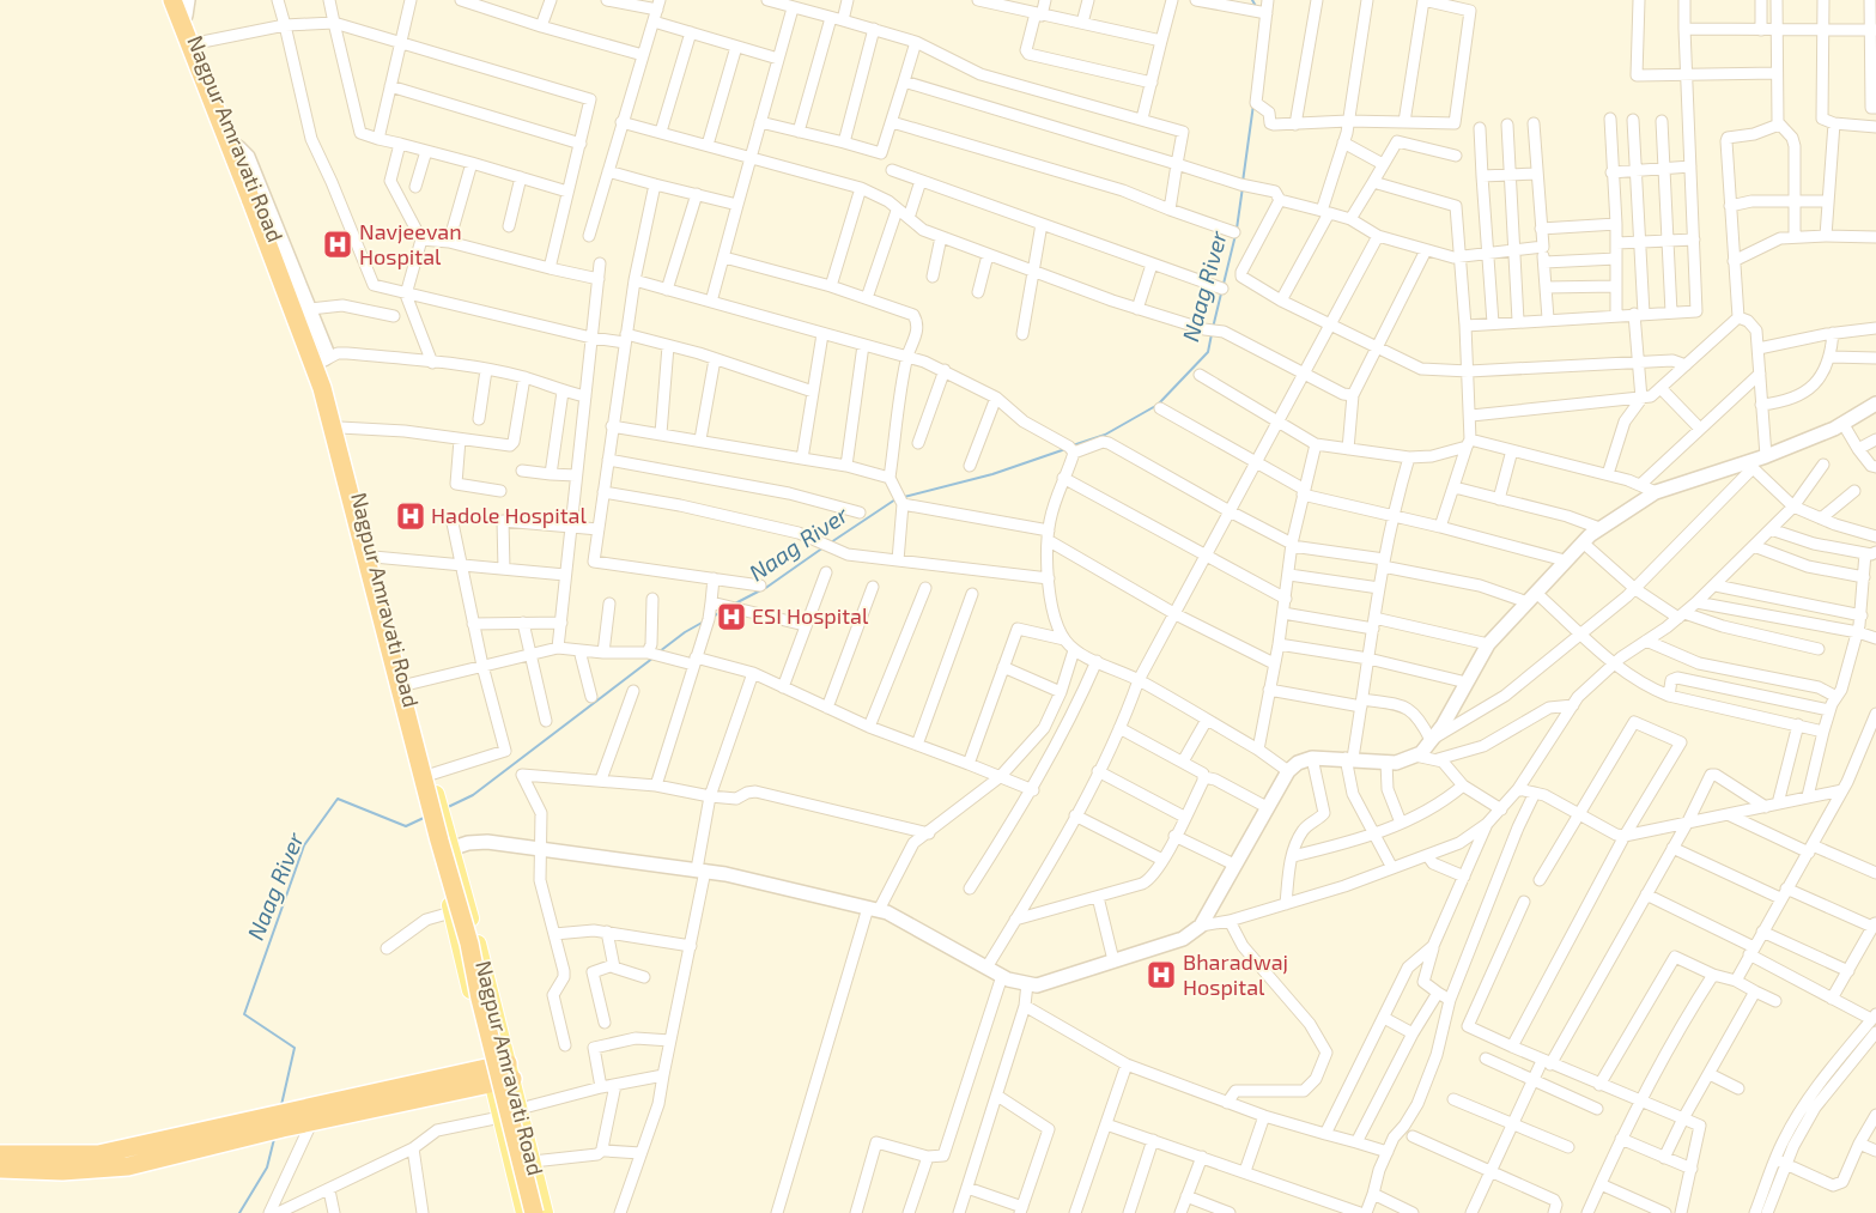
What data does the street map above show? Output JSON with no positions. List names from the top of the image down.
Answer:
{
  "streets": {
    "main road": ["Nagpur Amravati Road"]
  },
  "water": ["Naag River"],
  "places": {
    "hospital": [
      "Navjeevan Hospital",
      "Hadole Hospital",
      "ESI Hospital",
      "Bharadwaj Hospital"
    ]
  }
}
